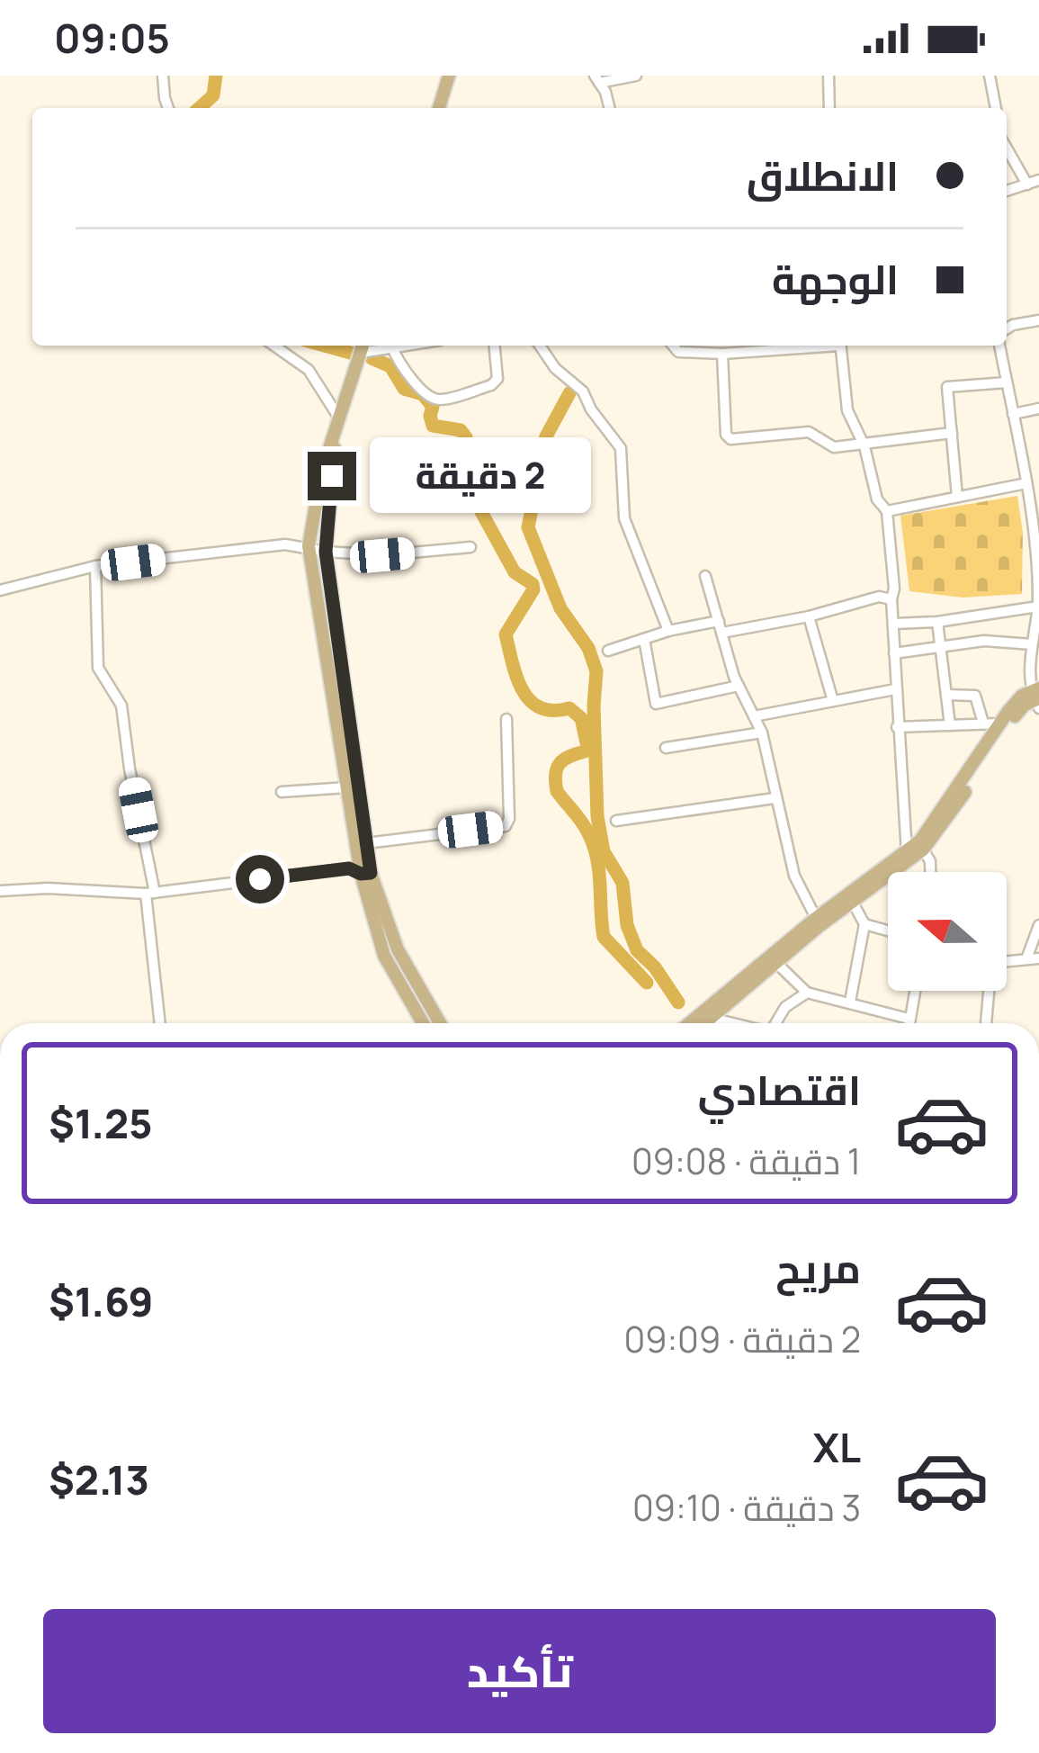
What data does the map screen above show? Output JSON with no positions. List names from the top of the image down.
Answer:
{
  "north": "left",
  "page": {
    "status": "09:05",
    "banner": ["الانطلاق", "الوجهة"],
    "bubble": "2 دقيقة",
    "list": [
      {
        "name": "اقتصادي",
        "note": "1 دقيقة · 09:08",
        "value": "$1.25"
      },
      {
        "name": "مريح",
        "note": "2 دقيقة · 09:09",
        "value": "$1.69"
      },
      {
        "name": "XL",
        "note": "3 دقيقة · 09:10",
        "value": "$2.13"
      }
    ],
    "buttons": "تأكيد"
  }
}
